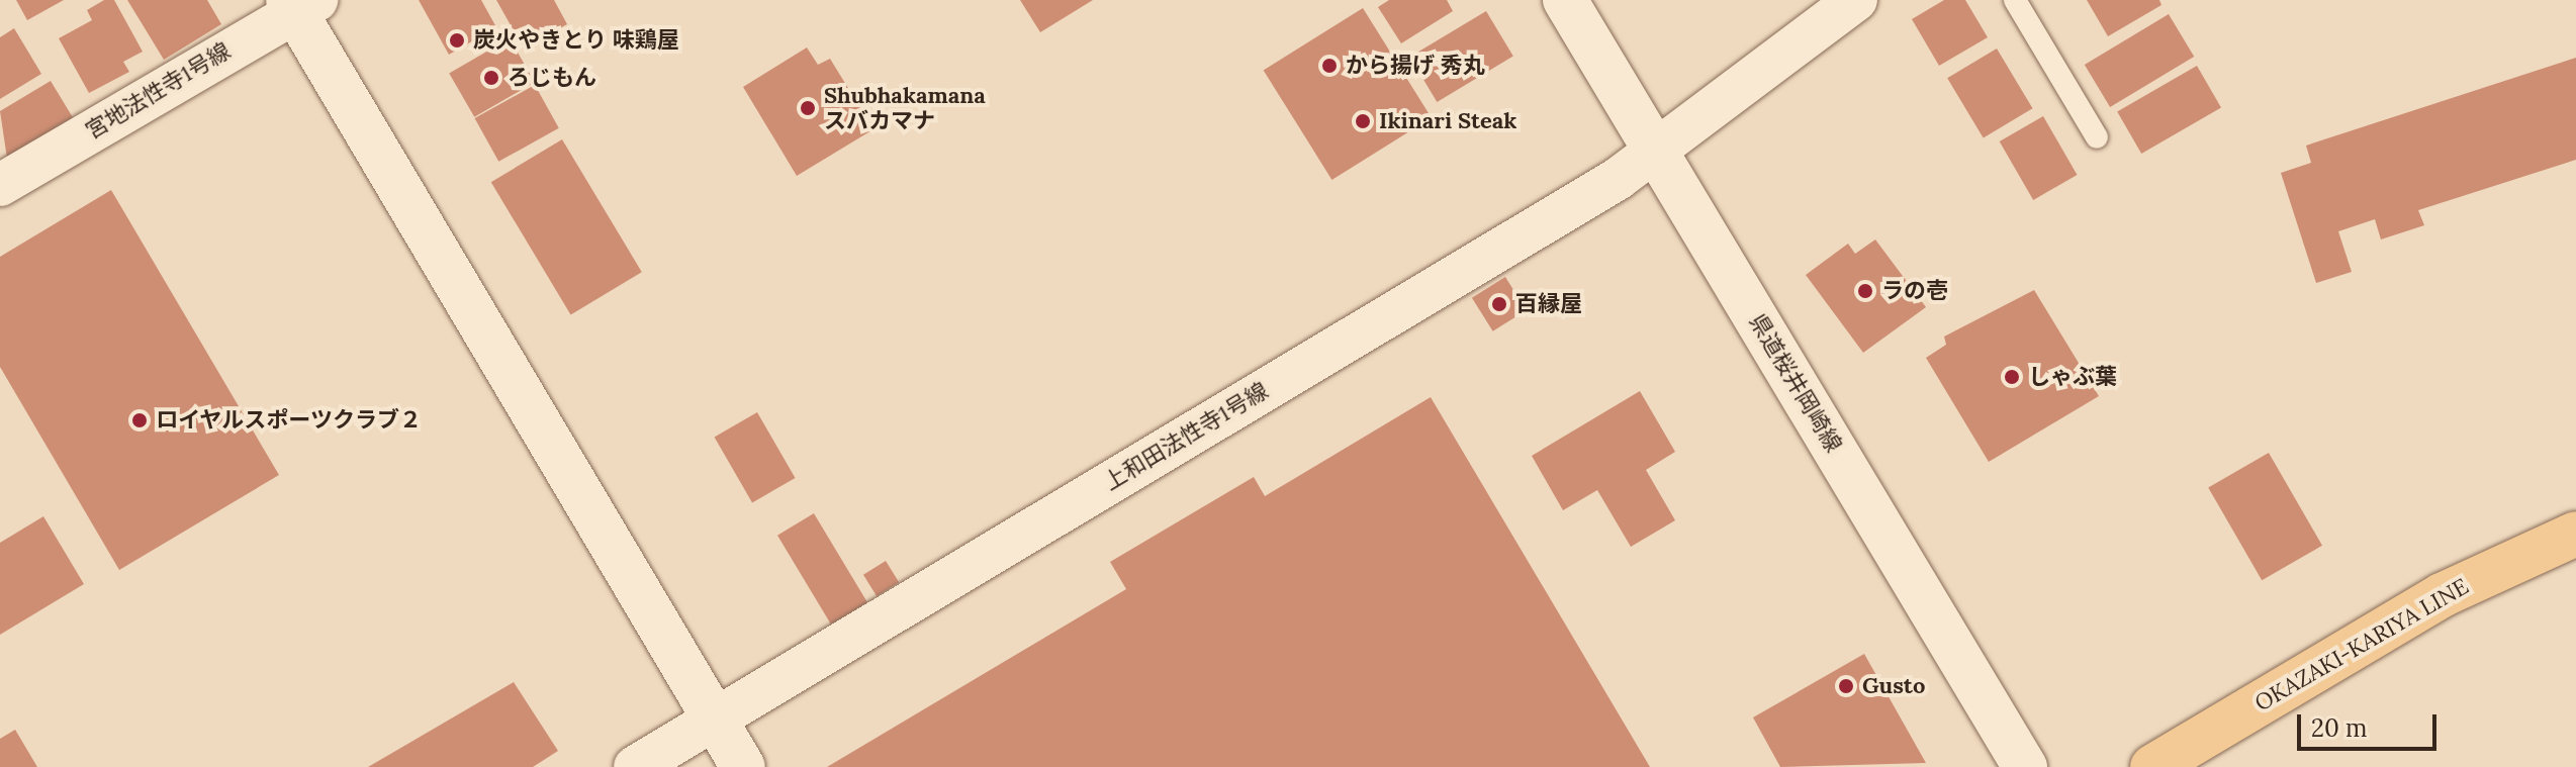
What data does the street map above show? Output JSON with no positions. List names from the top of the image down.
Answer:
{
  "streets": {
    "main road": ["県道桜井岡崎線", "OKAZAKI-KARIYA LINE"],
    "street": ["宮地法性寺1号線", "上和田法性寺1号線"]
  },
  "crossings": [
    ["県道桜井岡崎線", "上和田法性寺1号線"]
  ],
  "places": [
    "炭火やきとり 味鶏屋",
    "から揚げ 秀丸",
    "ろじもん",
    "Shubhakamana スバカマナ",
    "Ikinari Steak",
    "ラの壱",
    "百縁屋",
    "しゃぶ葉",
    "ロイヤルスポーツクラブ２",
    "Gusto"
  ],
  "scale_bar": "20 m"
}
